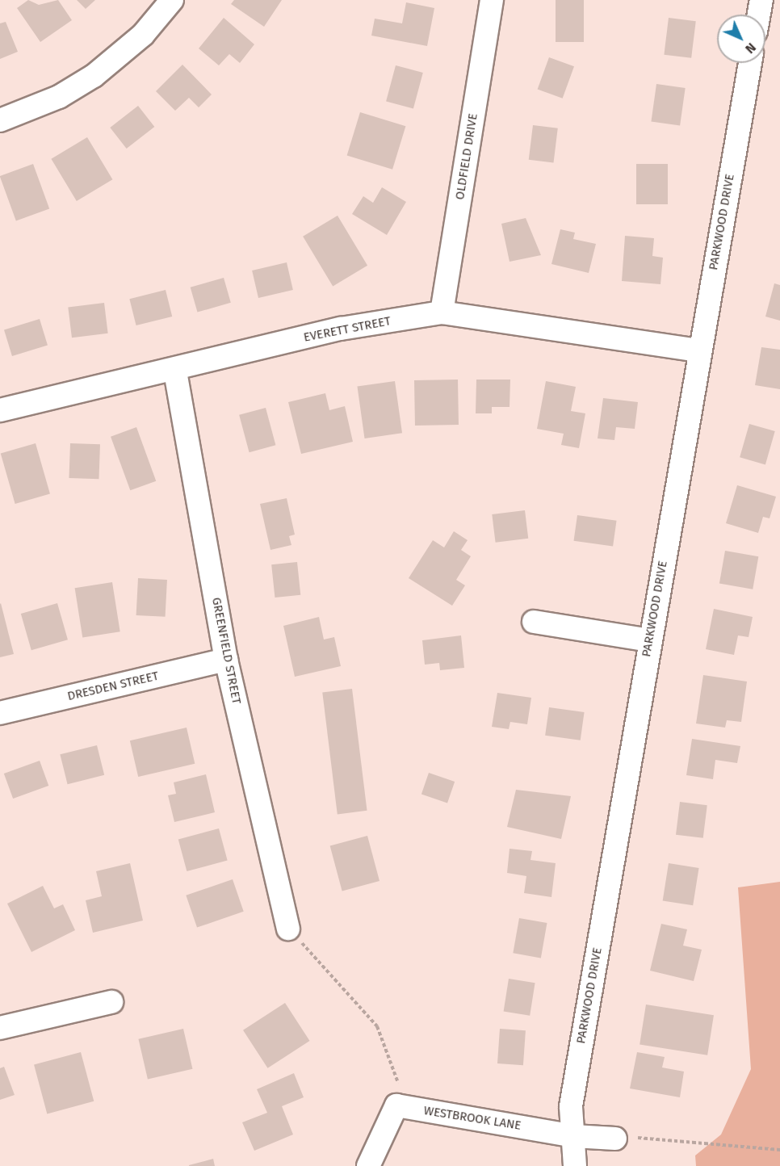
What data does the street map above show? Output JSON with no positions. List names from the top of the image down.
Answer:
{
  "streets": {
    "street": [
      "OLDFIELD DRIVE",
      "PARKWOOD DRIVE",
      "EVERETT STREET",
      "GREENFIELD STREET",
      "DRESDEN STREET",
      "WESTBROOK LANE"
    ]
  },
  "crossings": [
    ["OLDFIELD DRIVE", "EVERETT STREET"],
    ["PARKWOOD DRIVE", "EVERETT STREET"],
    ["PARKWOOD DRIVE", "WESTBROOK LANE"],
    ["EVERETT STREET", "GREENFIELD STREET"],
    ["GREENFIELD STREET", "DRESDEN STREET"]
  ],
  "north": "bottom right"
}
